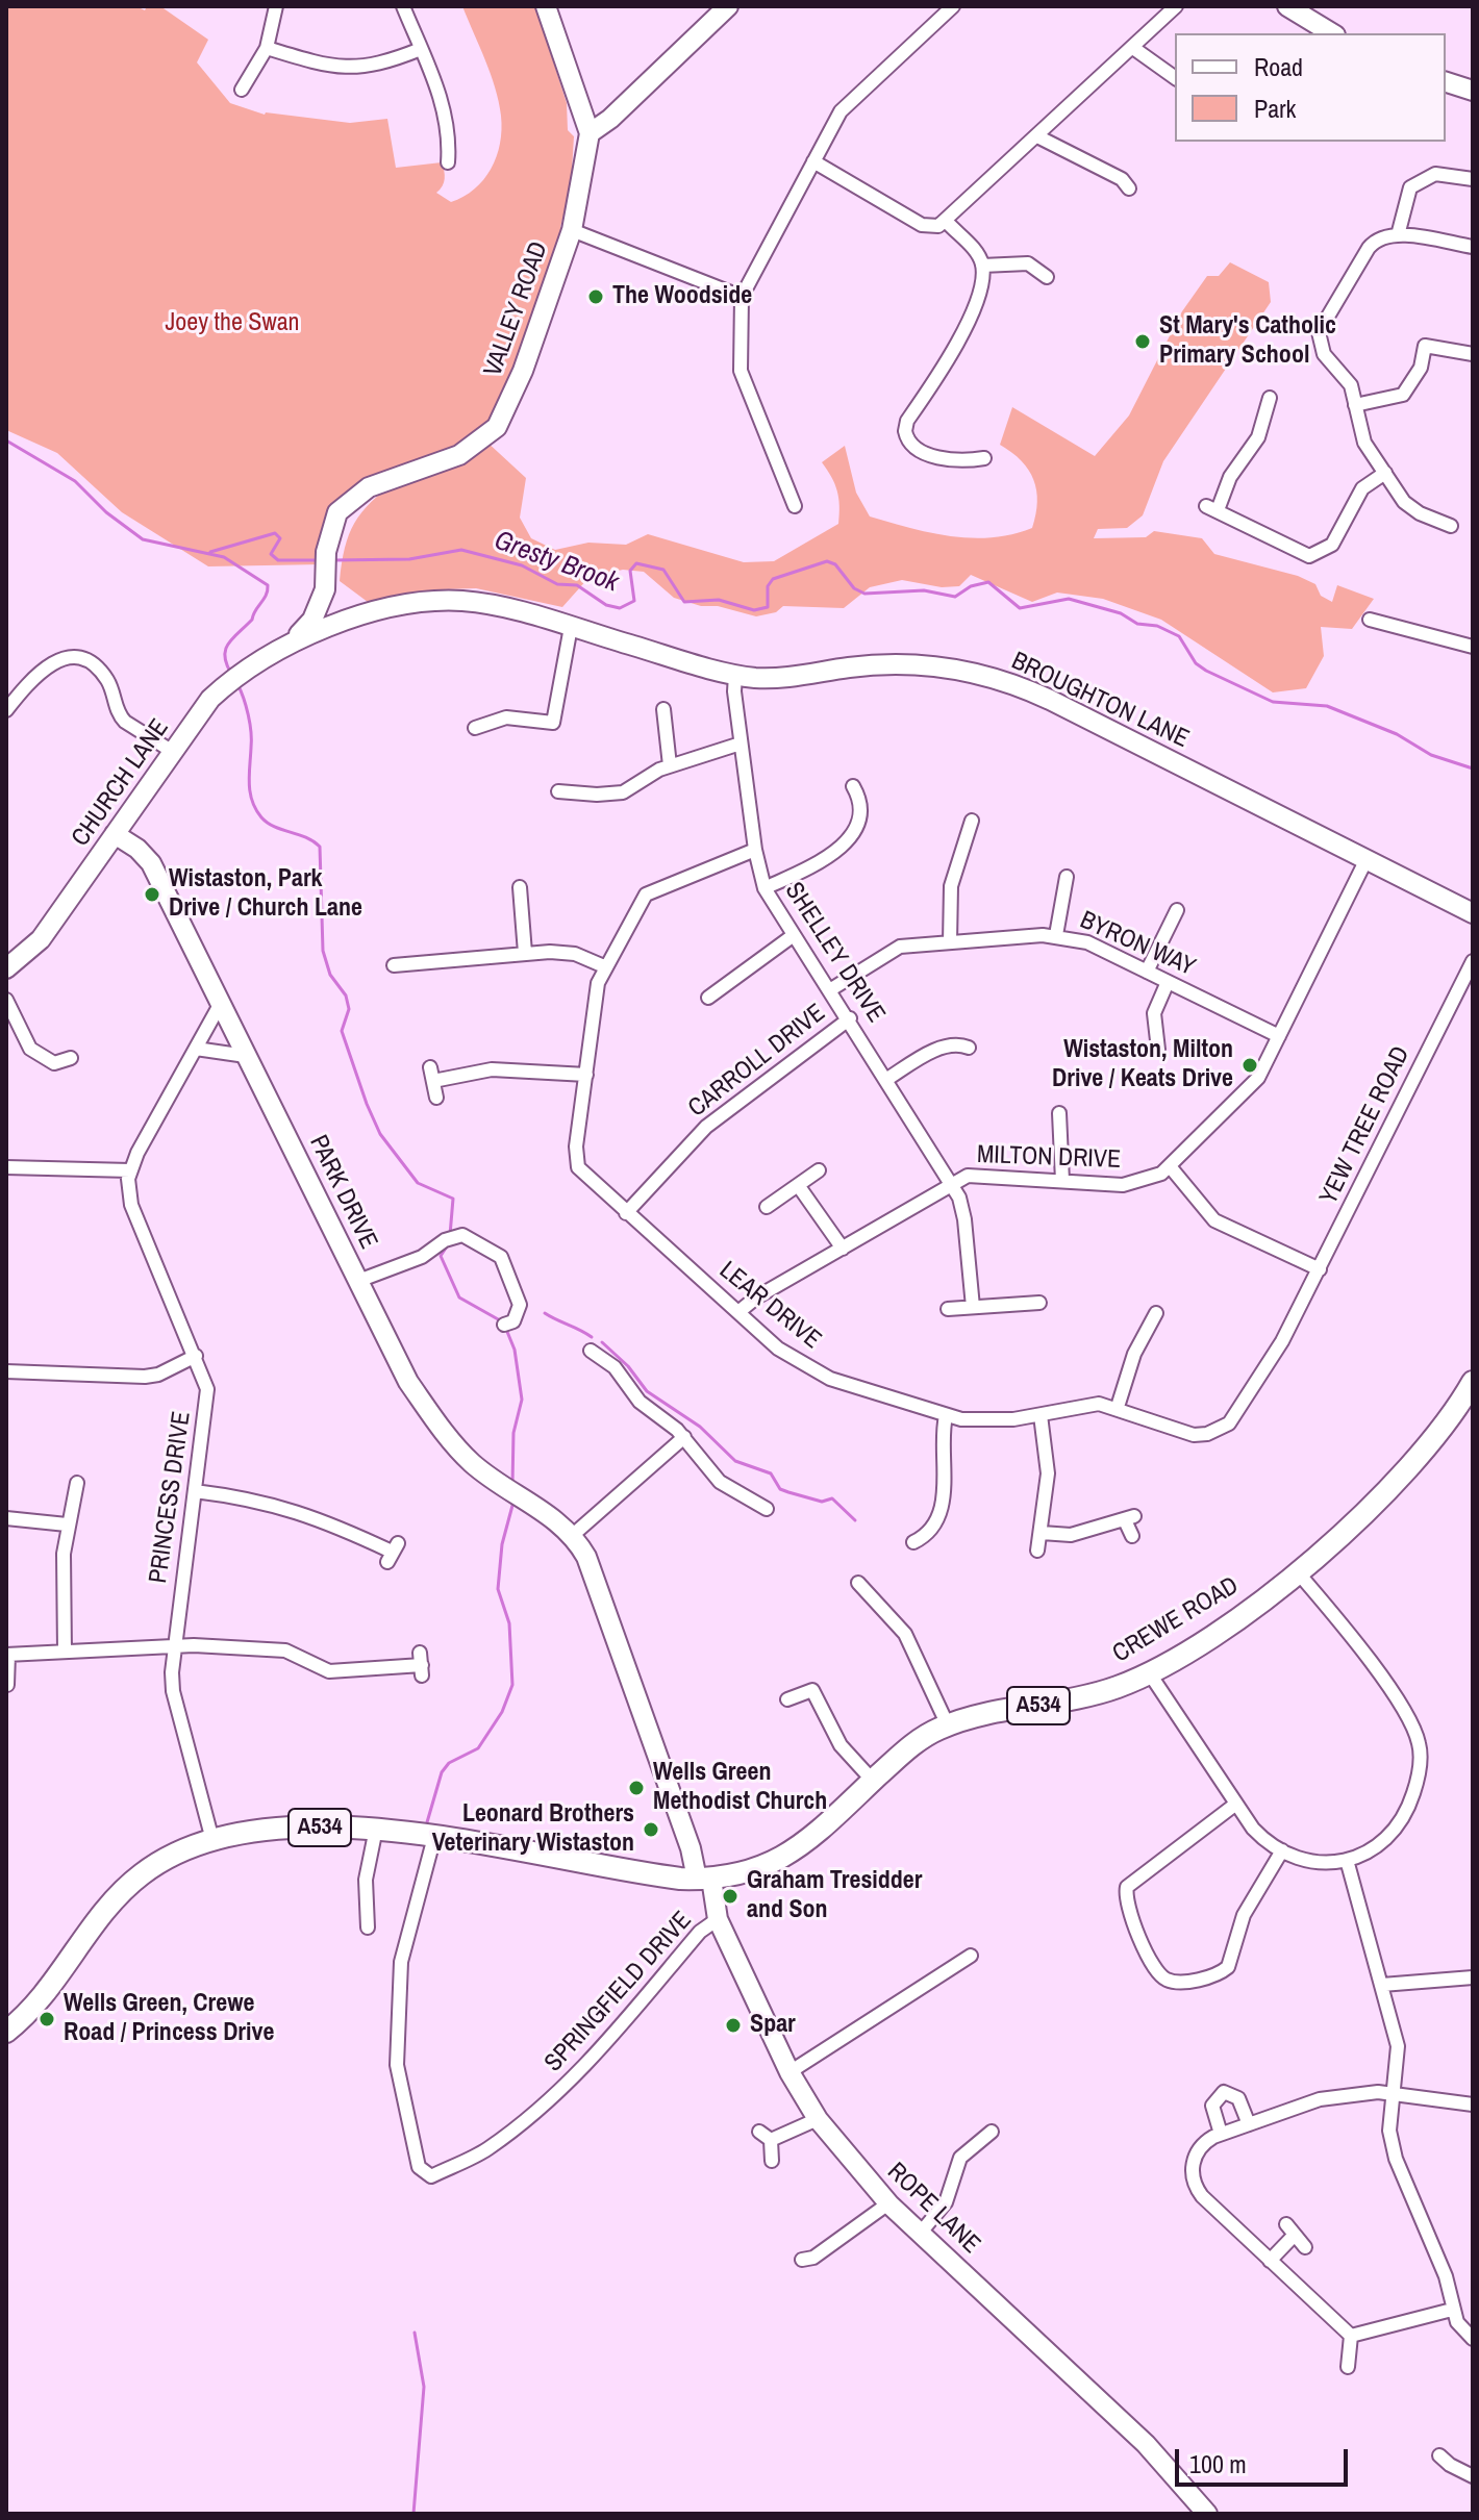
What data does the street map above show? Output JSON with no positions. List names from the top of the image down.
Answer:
{
  "streets": {
    "main road": ["CREWE ROAD", "A534"],
    "street": [
      "VALLEY ROAD",
      "BROUGHTON LANE",
      "CHURCH LANE",
      "BYRON WAY",
      "SHELLEY DRIVE",
      "CARROLL DRIVE",
      "YEW TREE ROAD",
      "MILTON DRIVE",
      "PARK DRIVE",
      "LEAR DRIVE",
      "PRINCESS DRIVE",
      "SPRINGFIELD DRIVE",
      "ROPE LANE"
    ]
  },
  "crossings": [
    ["VALLEY ROAD", "BROUGHTON LANE"],
    ["VALLEY ROAD", "CHURCH LANE"],
    ["BROUGHTON LANE", "CHURCH LANE"],
    ["BROUGHTON LANE", "SHELLEY DRIVE"],
    ["BROUGHTON LANE", "MILTON DRIVE"],
    ["CHURCH LANE", "PARK DRIVE"],
    ["BYRON WAY", "SHELLEY DRIVE"],
    ["BYRON WAY", "MILTON DRIVE"],
    ["SHELLEY DRIVE", "CARROLL DRIVE"],
    ["SHELLEY DRIVE", "MILTON DRIVE"],
    ["SHELLEY DRIVE", "LEAR DRIVE"],
    ["CARROLL DRIVE", "LEAR DRIVE"],
    ["YEW TREE ROAD", "LEAR DRIVE"],
    ["MILTON DRIVE", "LEAR DRIVE"],
    ["PARK DRIVE", "ROPE LANE"],
    ["PRINCESS DRIVE", "CREWE ROAD"],
    ["CREWE ROAD", "SPRINGFIELD DRIVE"],
    ["CREWE ROAD", "ROPE LANE"],
    ["SPRINGFIELD DRIVE", "ROPE LANE"]
  ],
  "water": ["Gresty Brook"],
  "parks": ["Joey the Swan"],
  "places": [
    "The Woodside",
    "St Mary's Catholic Primary School",
    "Wistaston, Park Drive / Church Lane",
    "Wistaston, Milton Drive / Keats Drive",
    "Wells Green Methodist Church",
    "Leonard Brothers Veterinary Wistaston",
    "Graham Tresidder and Son",
    "Wells Green, Crewe Road / Princess Drive",
    "Spar"
  ],
  "legend": ["Road", "Park"],
  "scale_bar": "100 m"
}
